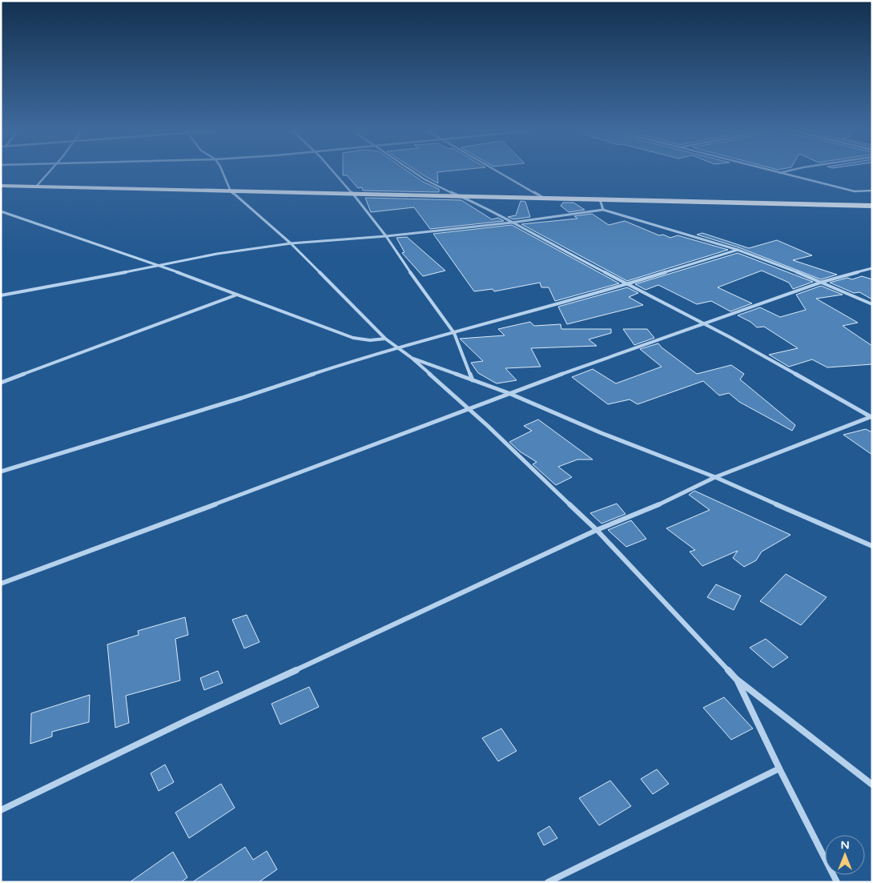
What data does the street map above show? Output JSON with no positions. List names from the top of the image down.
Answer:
{
  "north": "top"
}
